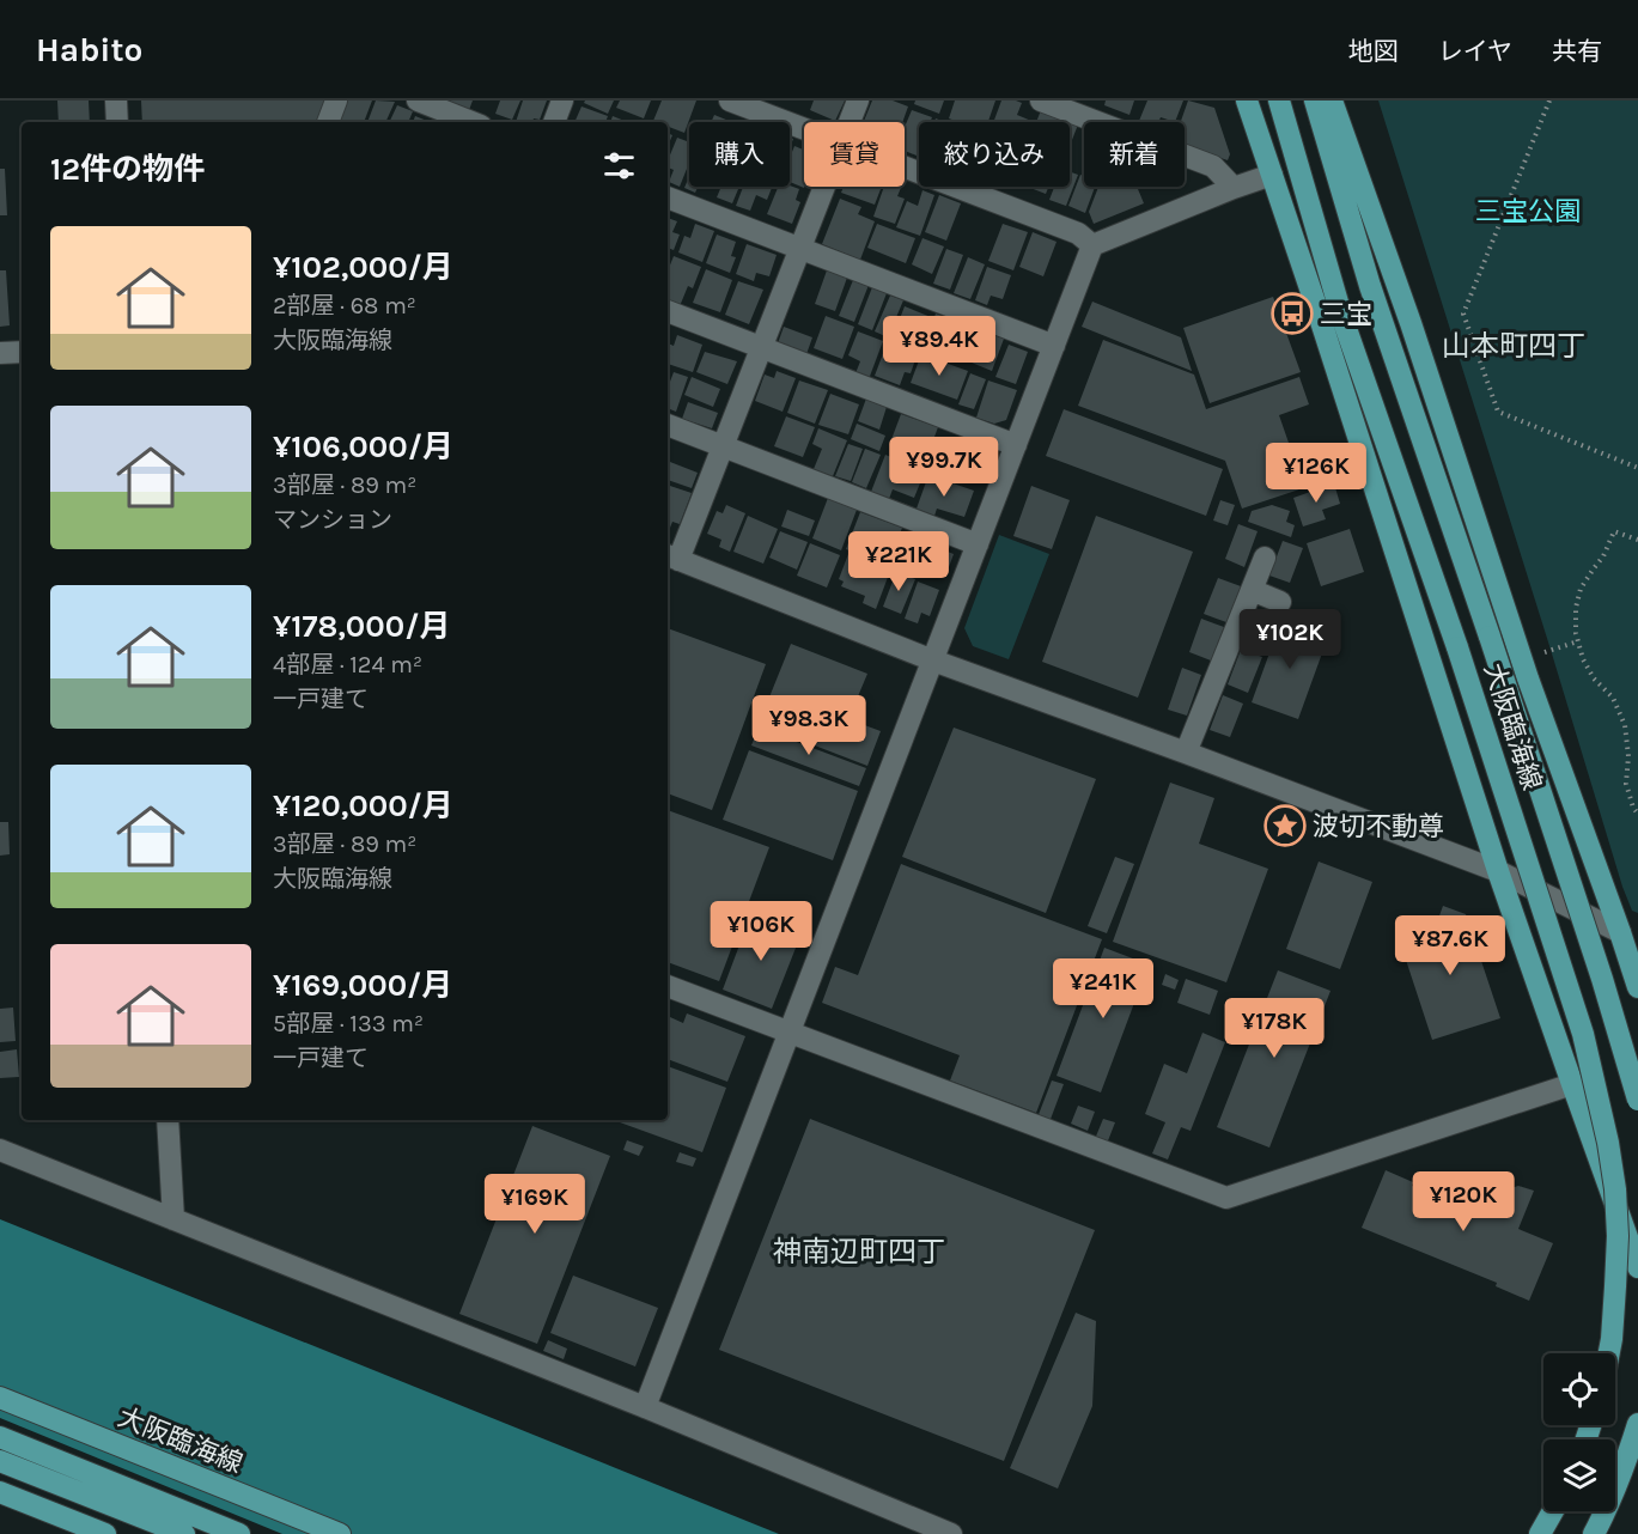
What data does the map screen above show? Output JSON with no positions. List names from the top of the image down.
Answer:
{
  "streets": {
    "main road": ["大阪臨海線"]
  },
  "districts": ["山本町四丁", "神南辺町四丁"],
  "parks": ["三宝公園"],
  "places": {
    "bus stop": ["三宝"],
    "place": ["波切不動尊"]
  },
  "page": {
    "header": "Habito",
    "nav": ["地図", "レイヤ", "共有"],
    "chip": [
      "購入",
      "賃貸",
      "絞り込み",
      "新着"
    ],
    "heading": "12件の物件",
    "list": [
      {
        "name": "¥102,000/月",
        "note": "2部屋 · 68 m² · 大阪臨海線"
      },
      {
        "name": "¥106,000/月",
        "note": "3部屋 · 89 m² · マンション"
      },
      {
        "name": "¥178,000/月",
        "note": "4部屋 · 124 m² · 一戸建て"
      },
      {
        "name": "¥120,000/月",
        "note": "3部屋 · 89 m² · 大阪臨海線"
      },
      {
        "name": "¥169,000/月",
        "note": "5部屋 · 133 m² · 一戸建て"
      }
    ],
    "price": [
      "¥89.4K",
      "¥99.7K",
      "¥126K",
      "¥221K",
      "¥102K",
      "¥98.3K",
      "¥106K",
      "¥87.6K",
      "¥241K",
      "¥178K",
      "¥120K",
      "¥169K"
    ]
  }
}
